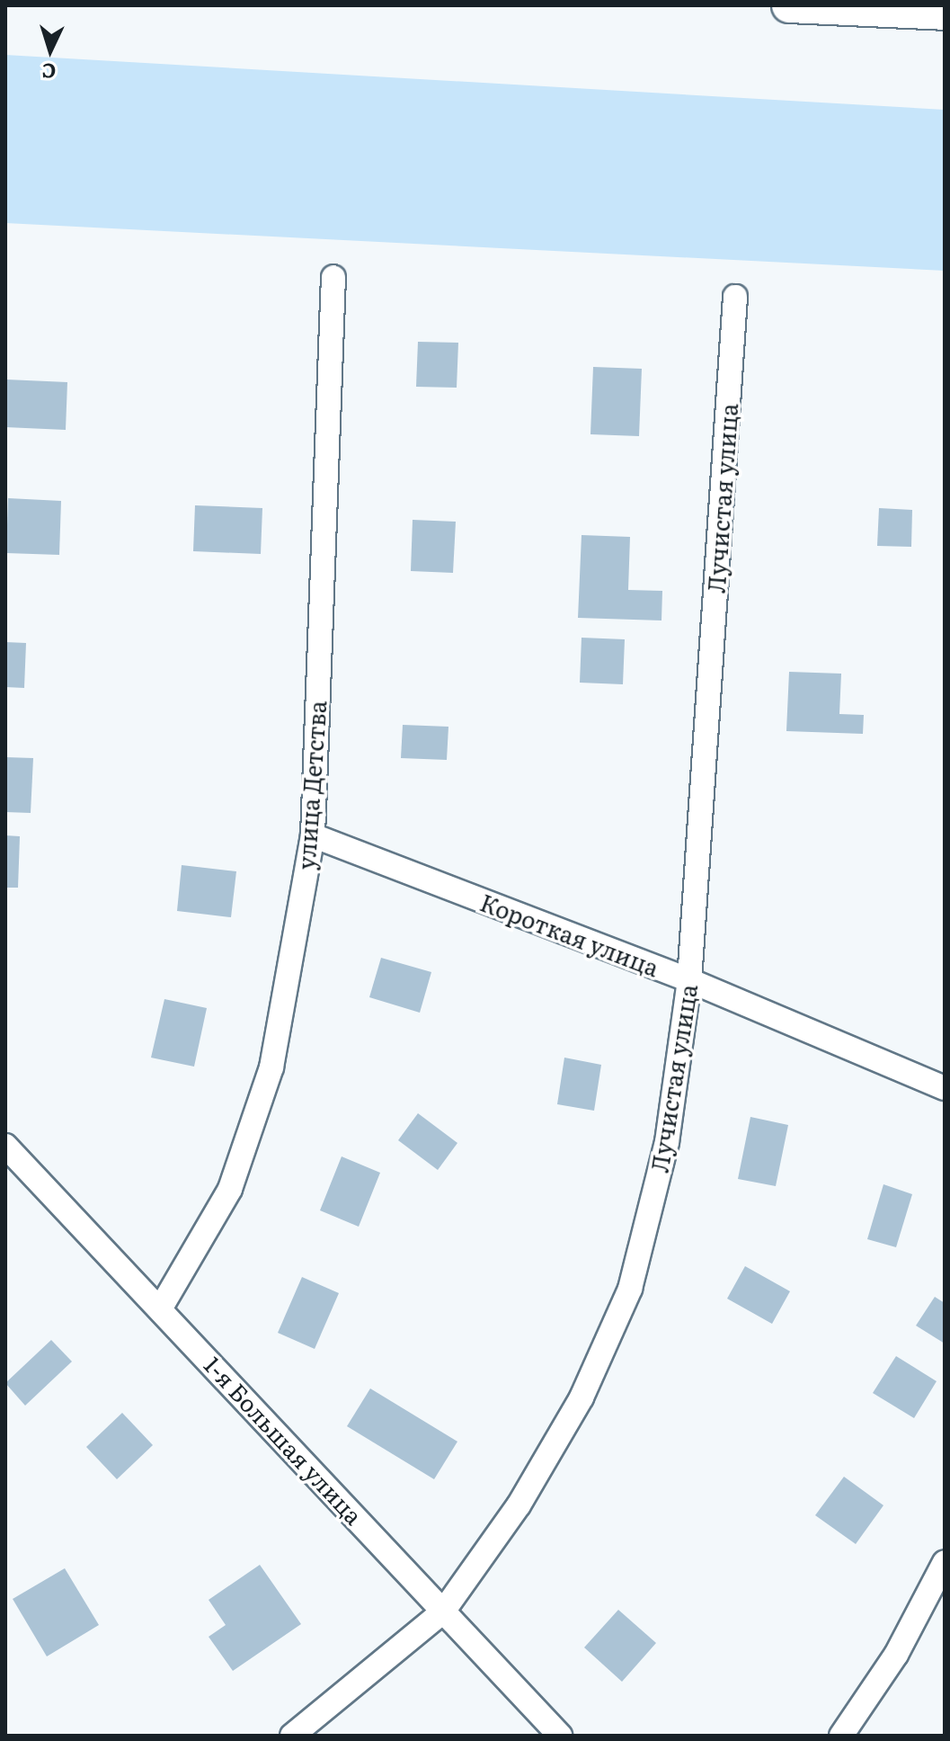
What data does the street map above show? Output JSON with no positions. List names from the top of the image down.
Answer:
{
  "streets": {
    "street": [
      "Лучистая улица",
      "улица Детства",
      "Короткая улица",
      "1-я Большая улица"
    ]
  },
  "crossings": [
    ["Лучистая улица", "Короткая улица"],
    ["Лучистая улица", "1-я Большая улица"],
    ["улица Детства", "Короткая улица"],
    ["улица Детства", "1-я Большая улица"]
  ],
  "north": "bottom"
}
